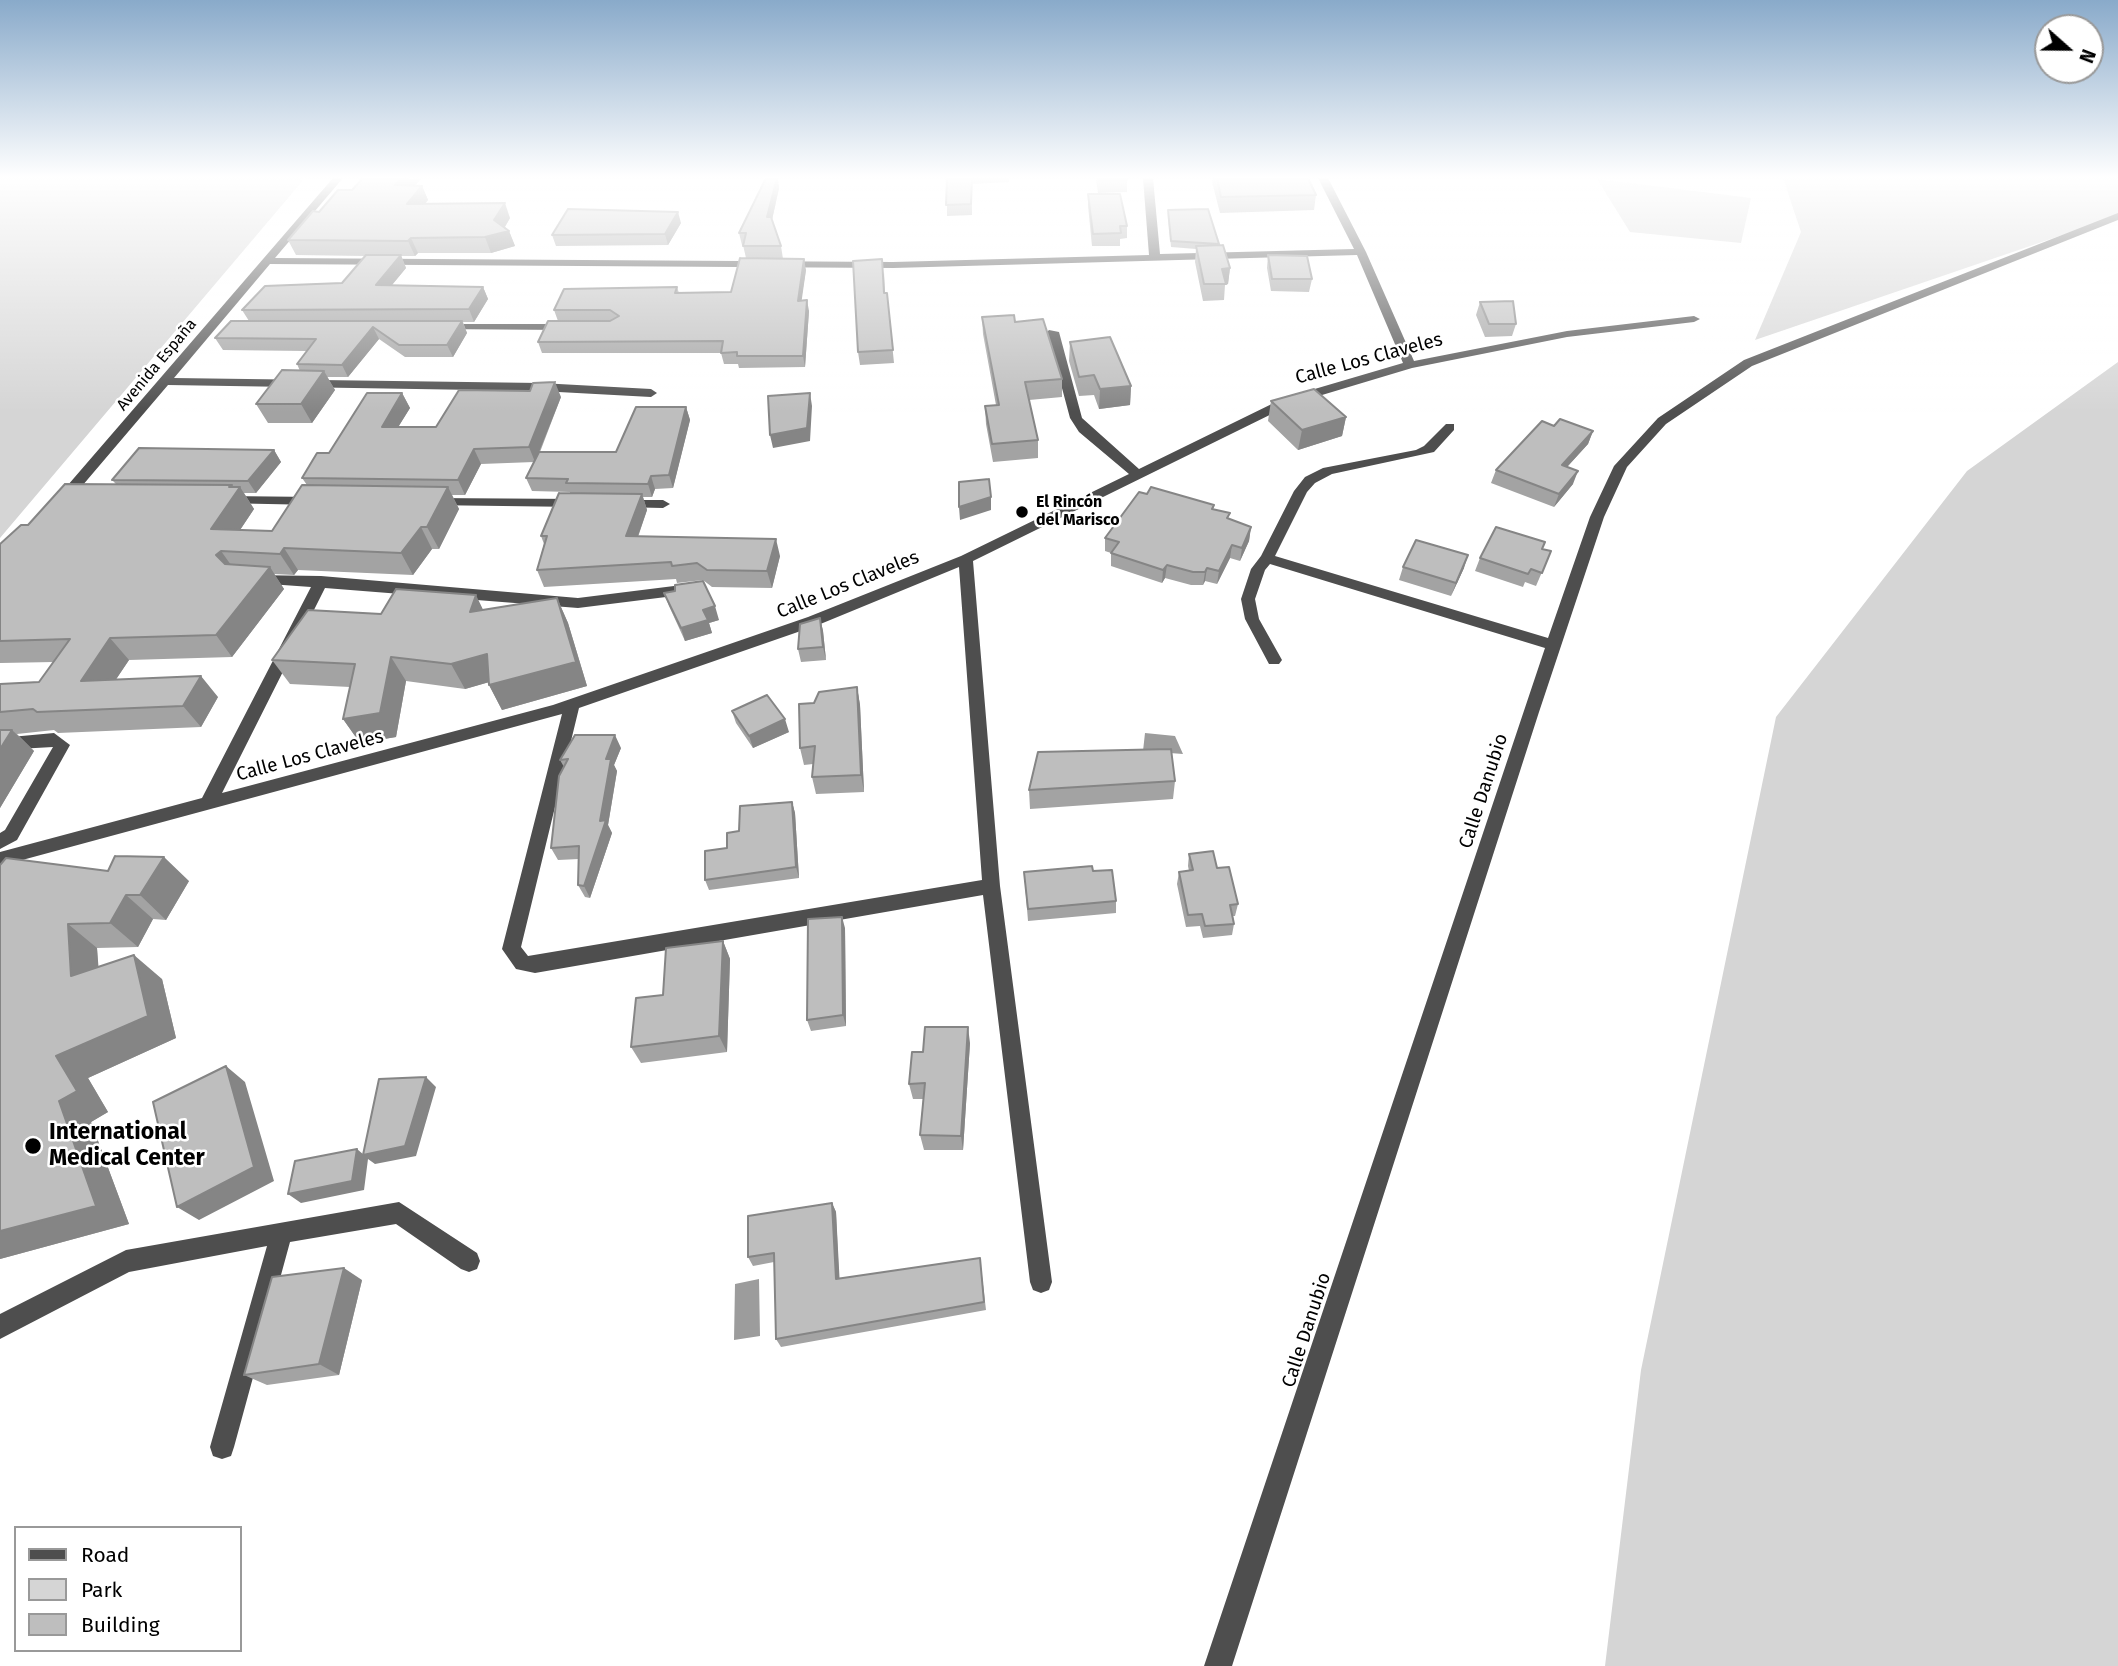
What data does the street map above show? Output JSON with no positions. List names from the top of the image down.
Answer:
{
  "streets": {
    "street": ["Calle Los Claveles", "Avenida España", "Calle Danubio"]
  },
  "places": ["El Rincón del Marisco", "International Medical Center"],
  "legend": ["Road", "Park", "Building"],
  "north": "right"
}
